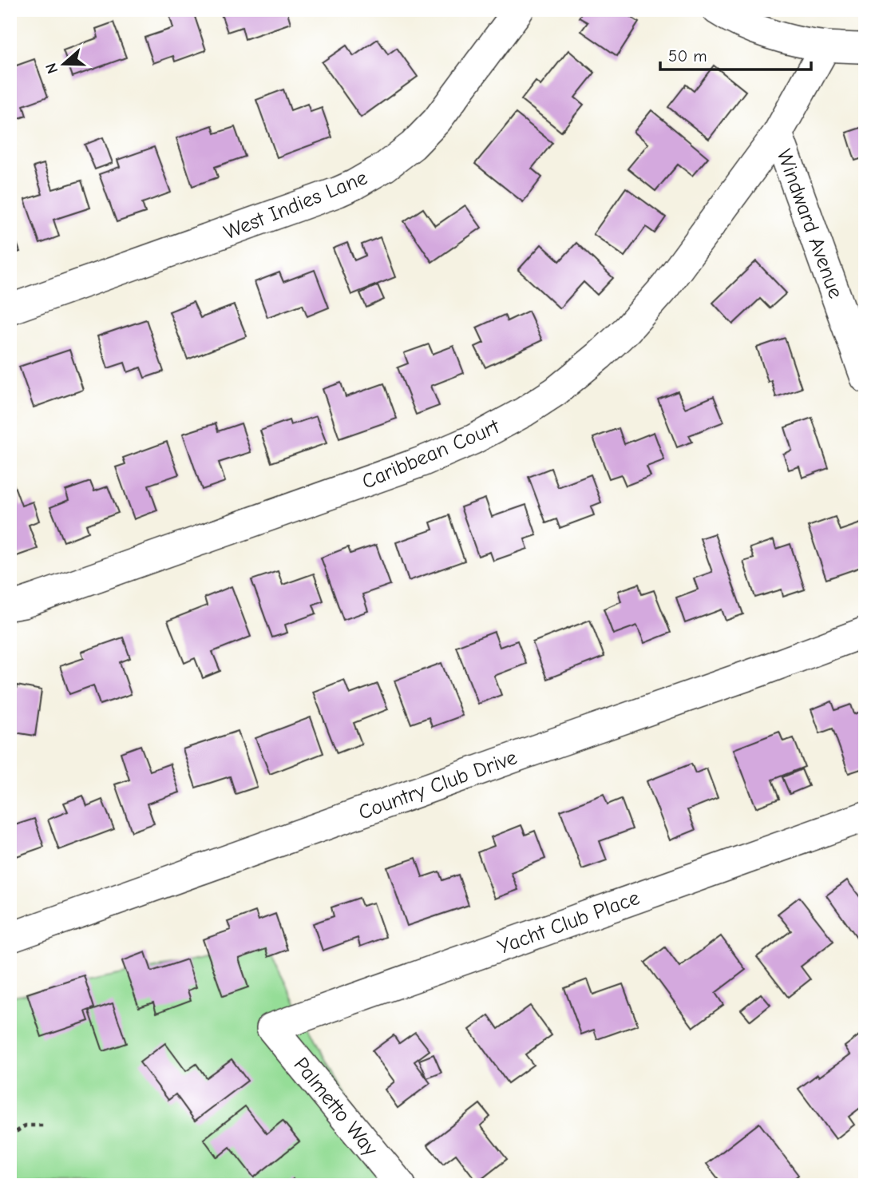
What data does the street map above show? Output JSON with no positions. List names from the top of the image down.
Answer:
{
  "streets": {
    "street": [
      "West Indies Lane",
      "Windward Avenue",
      "Caribbean Court",
      "Country Club Drive",
      "Yacht Club Place",
      "Palmetto Way"
    ]
  },
  "crossings": [
    ["Windward Avenue", "Caribbean Court"],
    ["Yacht Club Place", "Palmetto Way"]
  ],
  "scale_bar": "50 m",
  "north": "left"
}
